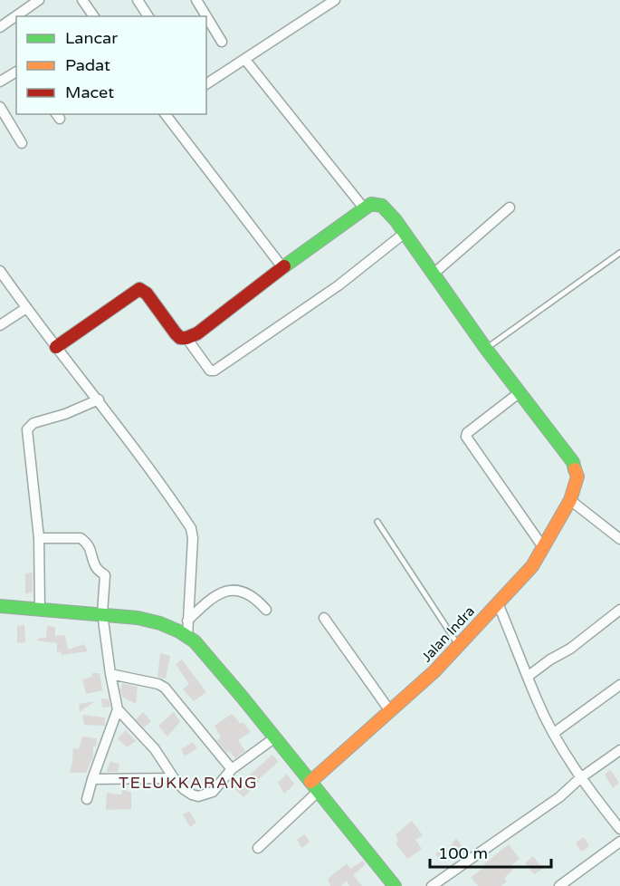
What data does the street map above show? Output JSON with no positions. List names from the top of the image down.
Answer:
{
  "streets": {
    "street": ["Jalan Indra"]
  },
  "districts": ["TELUKKARANG"],
  "legend": ["Lancar", "Padat", "Macet"],
  "scale_bar": "100 m"
}
